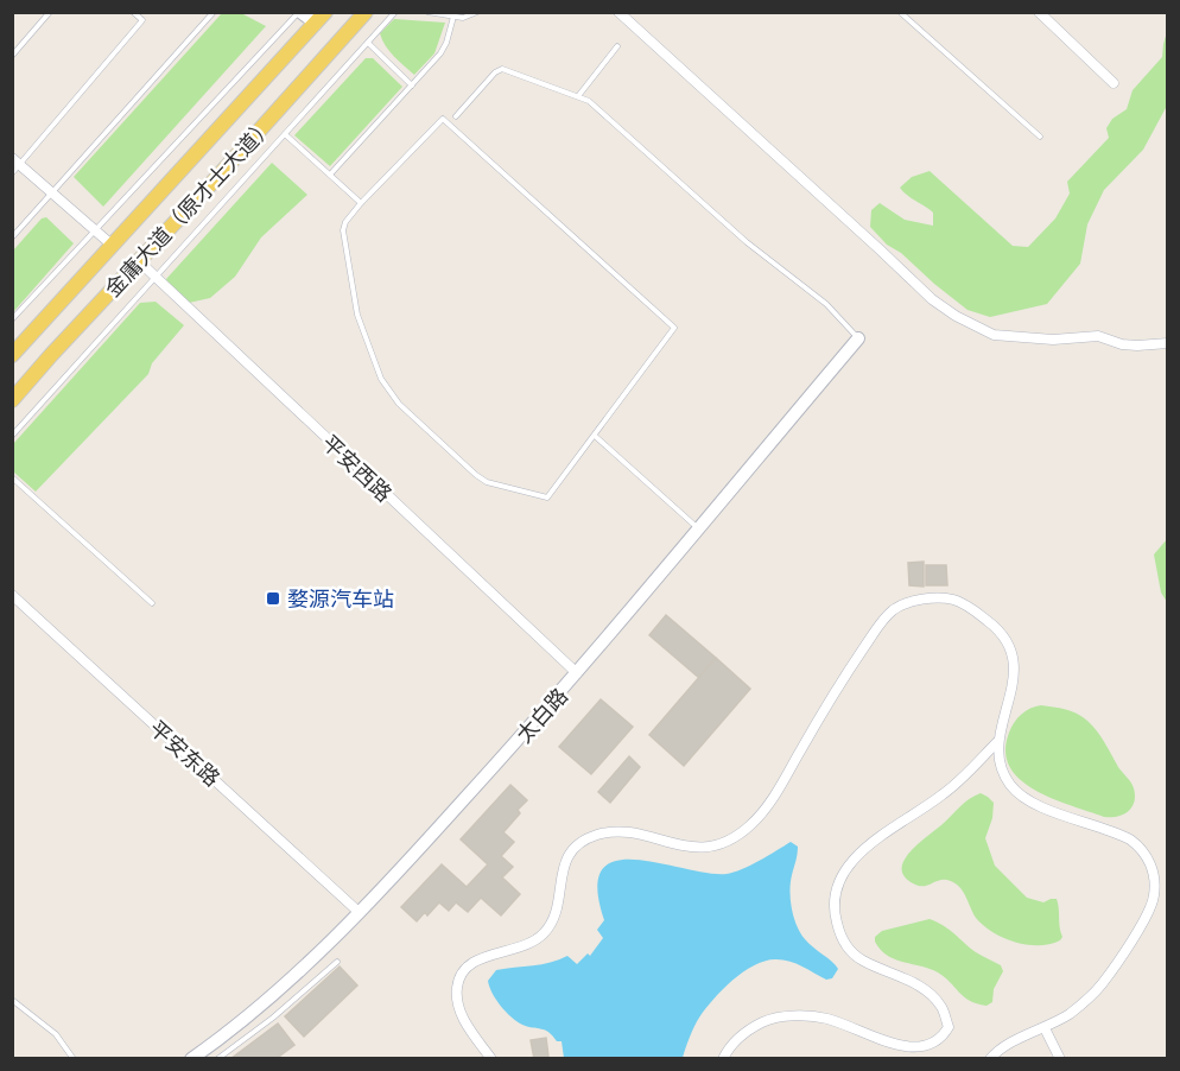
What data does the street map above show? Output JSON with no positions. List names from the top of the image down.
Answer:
{
  "streets": {
    "main road": ["金庸大道（原才士大道）"],
    "street": ["平安西路", "太白路", "平安东路"]
  },
  "crossings": [
    ["金庸大道（原才士大道）", "平安西路"],
    ["平安西路", "太白路"],
    ["太白路", "平安东路"]
  ],
  "places": {
    "transit": ["婺源汽车站"]
  }
}
